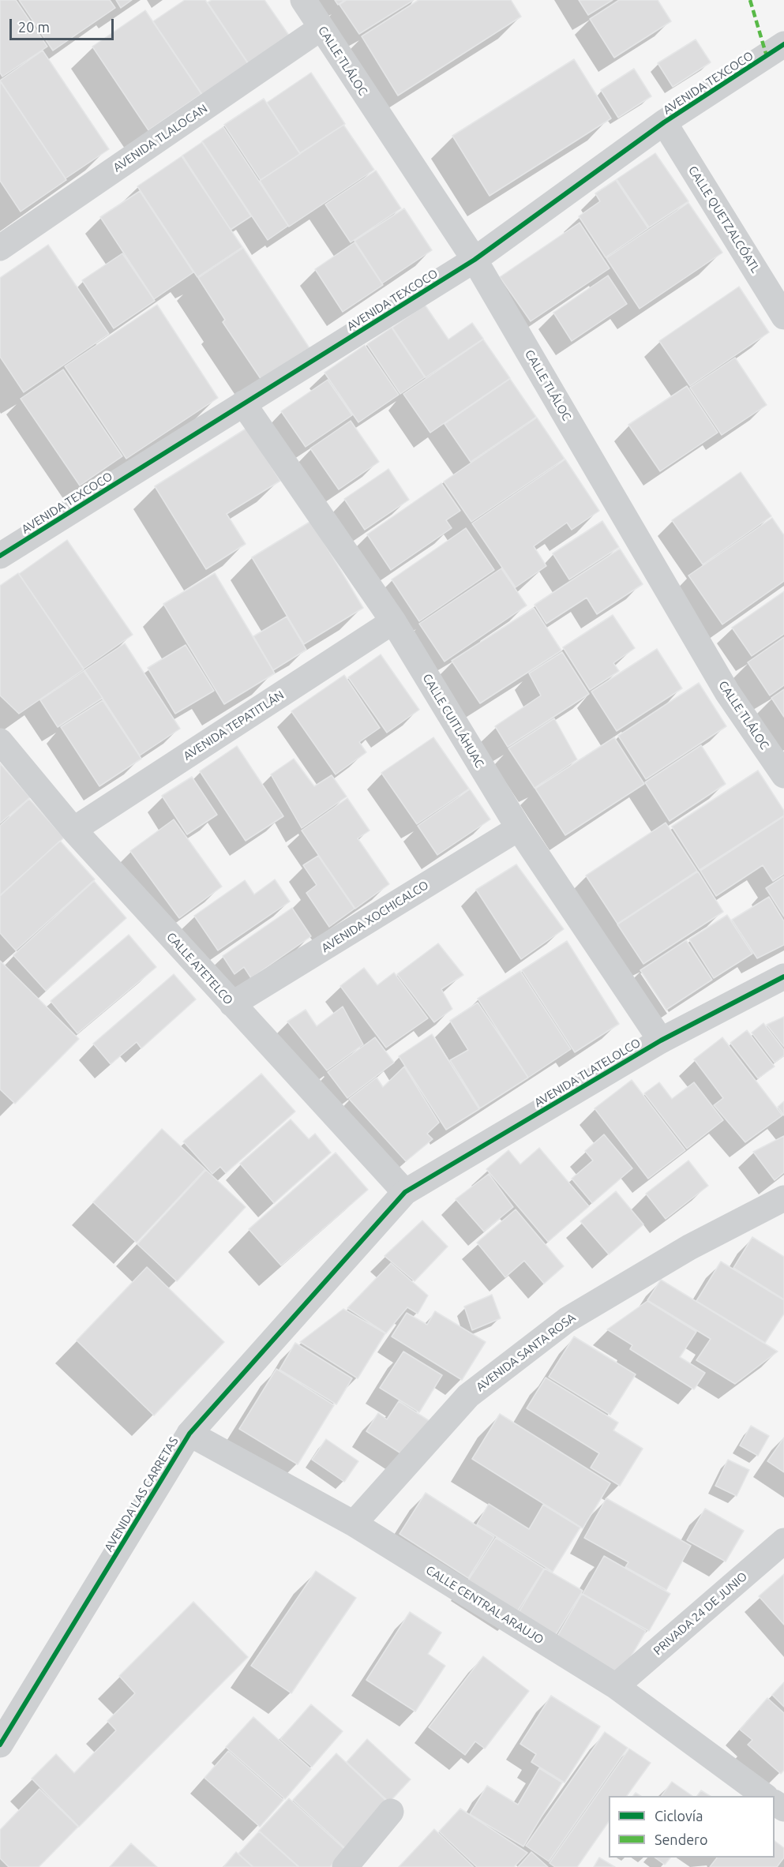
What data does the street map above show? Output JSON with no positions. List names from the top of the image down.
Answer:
{
  "streets": {
    "street": [
      "CALLE TLÁLOC",
      "AVENIDA TEXCOCO",
      "AVENIDA TLALOCAN",
      "CALLE QUETZALCÓATL",
      "CALLE CUITLÁHUAC",
      "AVENIDA TEPATITLÁN",
      "AVENIDA XOCHICALCO",
      "CALLE ATETELCO",
      "AVENIDA TLATELOLCO",
      "AVENIDA SANTA ROSA",
      "AVENIDA LAS CARRETAS",
      "CALLE CENTRAL ARAUJO",
      "PRIVADA 24 DE JUNIO"
    ]
  },
  "crossings": [
    ["CALLE TLÁLOC", "AVENIDA TEXCOCO"],
    ["CALLE TLÁLOC", "AVENIDA TLALOCAN"],
    ["AVENIDA TEXCOCO", "CALLE QUETZALCÓATL"],
    ["AVENIDA TEXCOCO", "CALLE CUITLÁHUAC"],
    ["CALLE CUITLÁHUAC", "AVENIDA TEPATITLÁN"],
    ["CALLE CUITLÁHUAC", "AVENIDA XOCHICALCO"],
    ["CALLE CUITLÁHUAC", "AVENIDA TLATELOLCO"],
    ["AVENIDA TEPATITLÁN", "CALLE ATETELCO"],
    ["AVENIDA XOCHICALCO", "CALLE ATETELCO"],
    ["CALLE ATETELCO", "AVENIDA TLATELOLCO"],
    ["CALLE ATETELCO", "AVENIDA LAS CARRETAS"],
    ["AVENIDA TLATELOLCO", "AVENIDA LAS CARRETAS"],
    ["AVENIDA SANTA ROSA", "CALLE CENTRAL ARAUJO"],
    ["AVENIDA LAS CARRETAS", "CALLE CENTRAL ARAUJO"],
    ["CALLE CENTRAL ARAUJO", "PRIVADA 24 DE JUNIO"]
  ],
  "legend": ["Ciclovía", "Sendero"],
  "scale_bar": "20 m"
}
